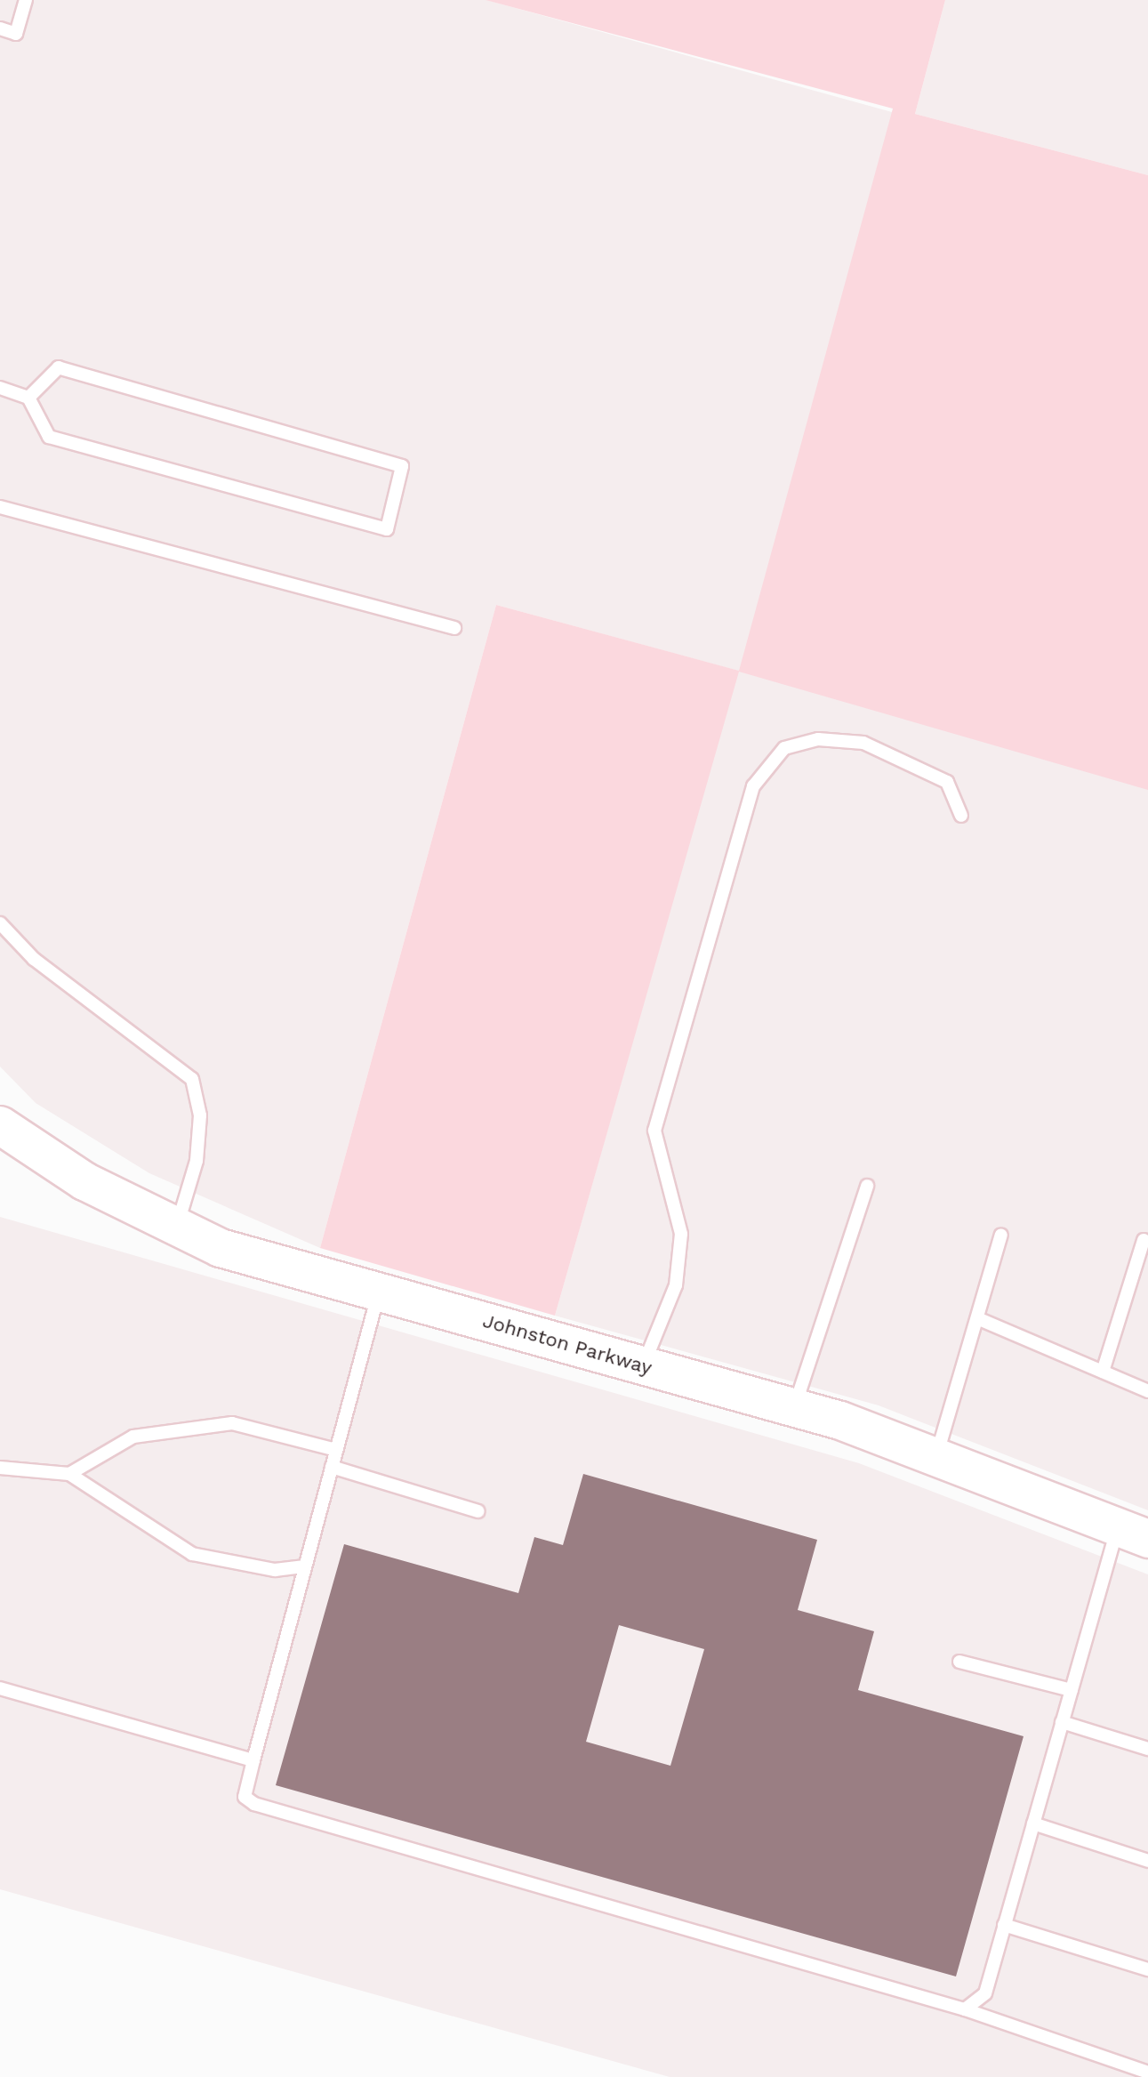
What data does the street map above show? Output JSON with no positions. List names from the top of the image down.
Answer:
{
  "streets": {
    "street": ["Johnston Parkway"]
  }
}
